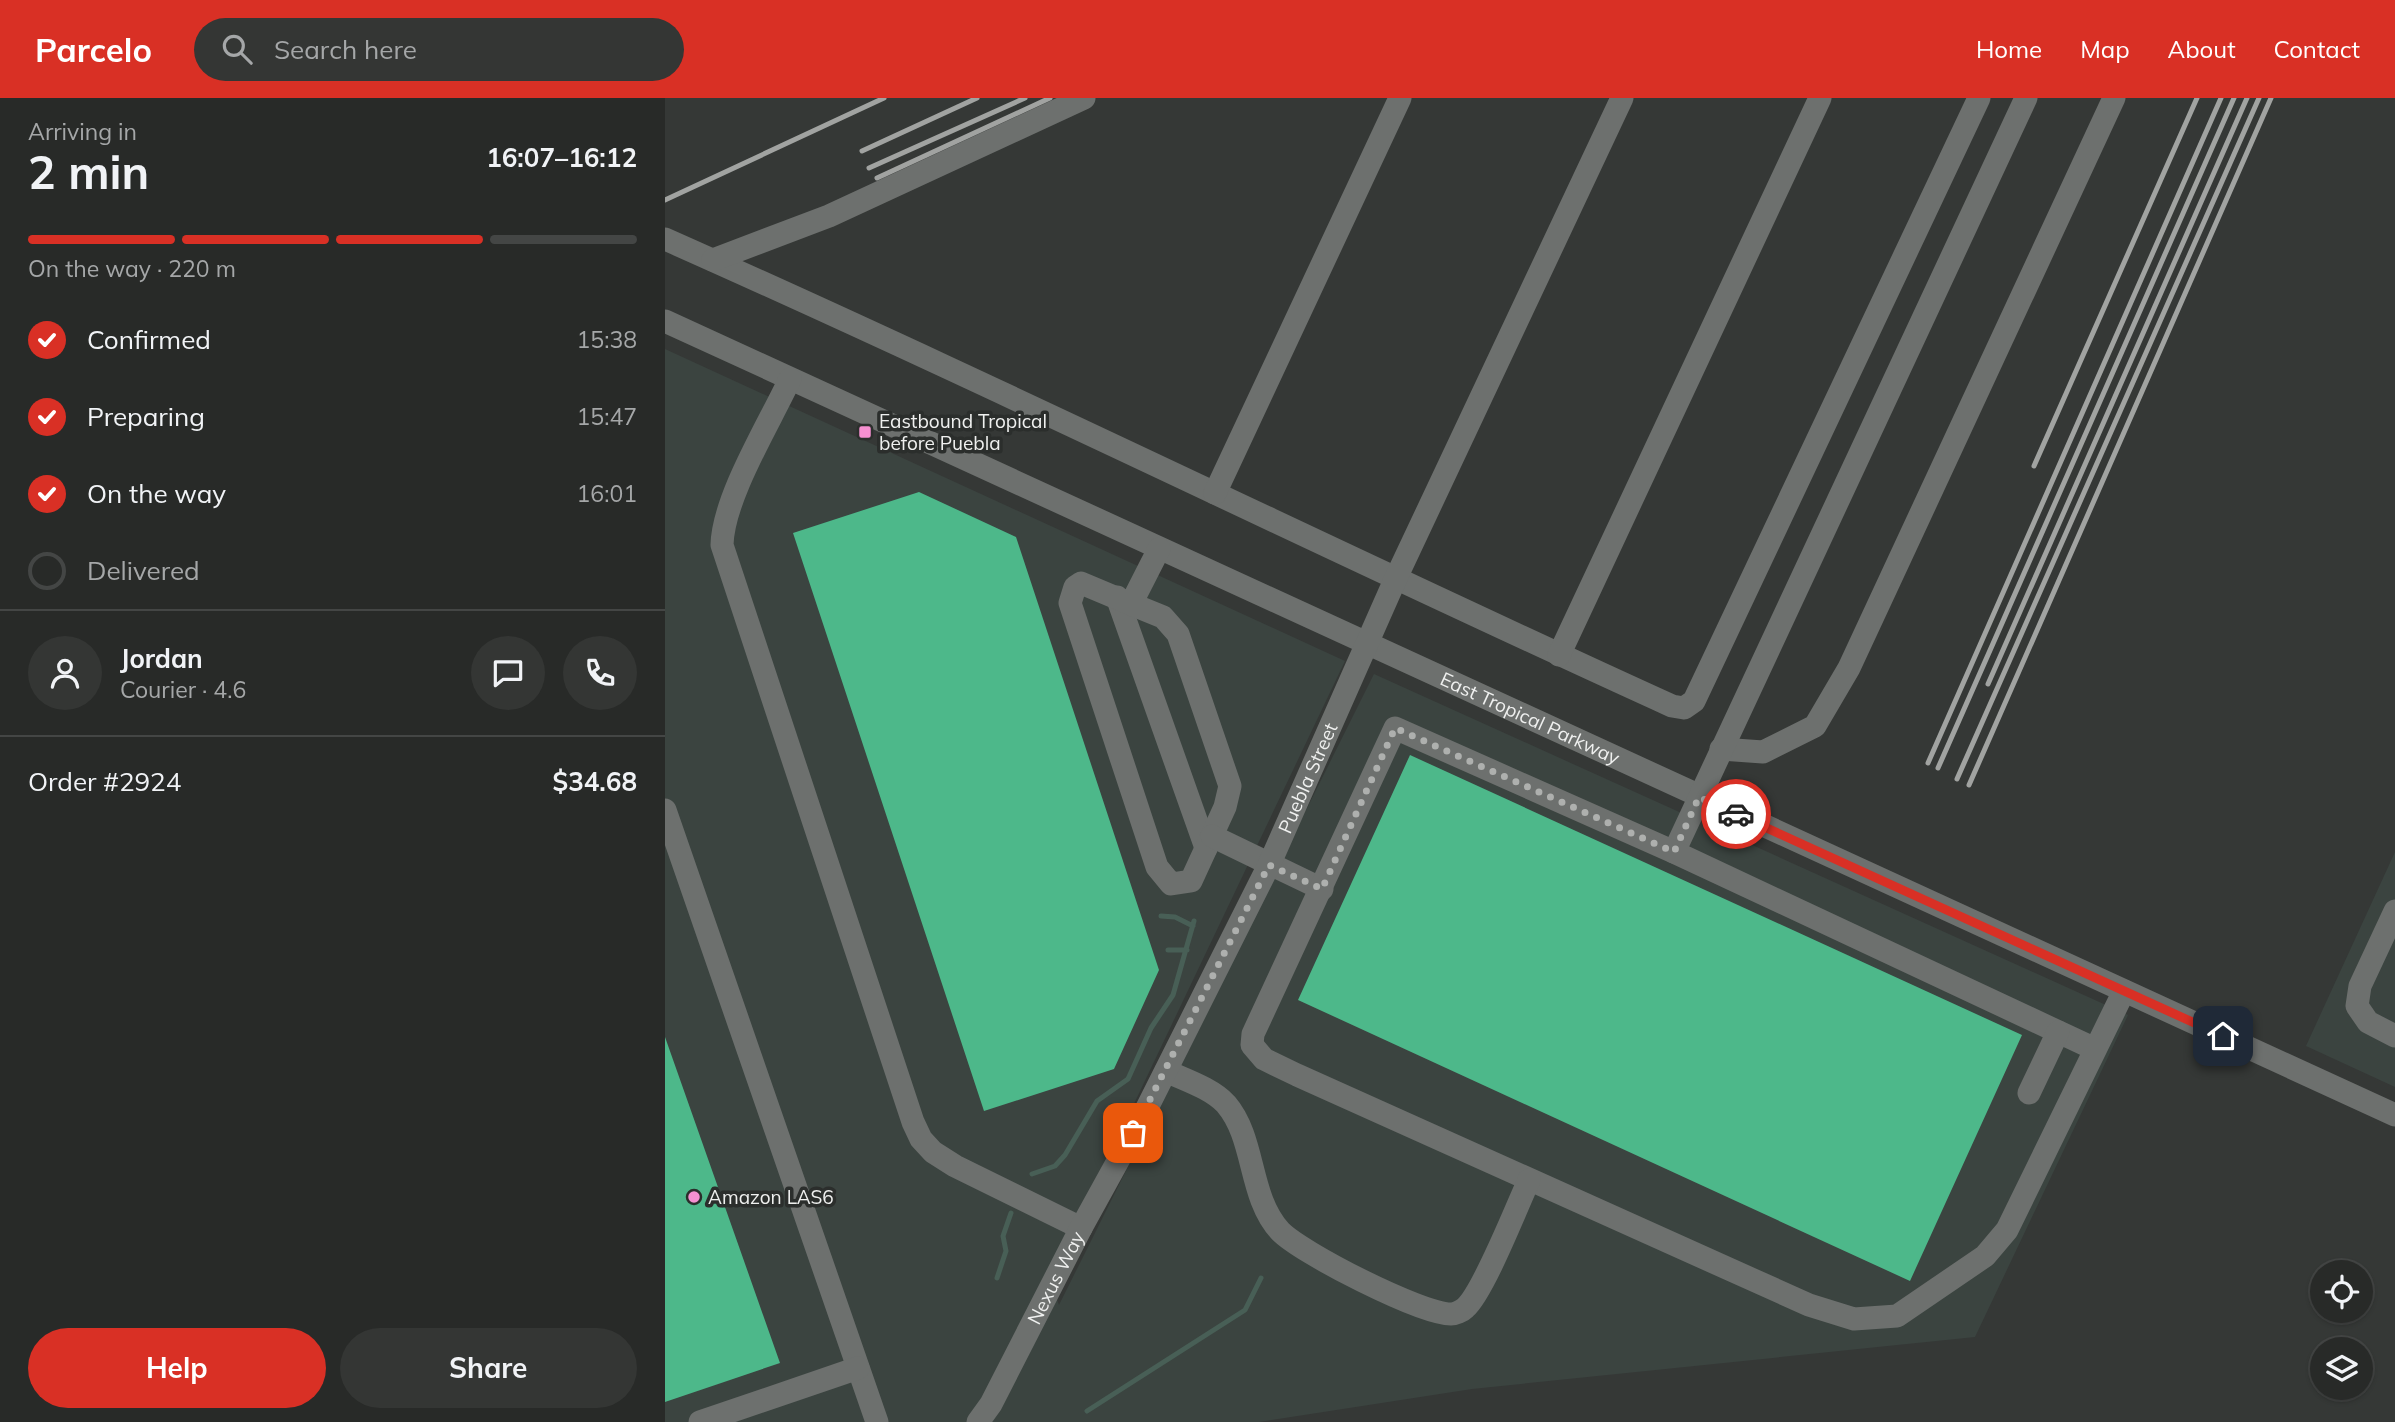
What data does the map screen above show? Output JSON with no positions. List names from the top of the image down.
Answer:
{
  "streets": {
    "street": ["East Tropical Parkway", "Puebla Street", "Nexus Way"]
  },
  "crossings": [
    ["East Tropical Parkway", "Puebla Street"],
    ["Puebla Street", "Nexus Way"]
  ],
  "places": {
    "transit": ["Eastbound Tropical before Puebla"],
    "other": ["Amazon LAS6"]
  },
  "page": {
    "header": "Parcelo",
    "search": "Search here",
    "nav": [
      "Home",
      "Map",
      "About",
      "Contact"
    ],
    "heading": ["2 min", "Arriving in", "16:07–16:12"],
    "panel": [
      "Jordan",
      "Courier · 4.6",
      "Order #2924",
      "$34.68"
    ],
    "bar": "On the way · 220 m",
    "list": [
      ["Confirmed", "15:38"],
      ["Preparing", "15:47"],
      ["On the way", "16:01"],
      "Delivered"
    ],
    "buttons": ["Help", "Share"]
  }
}
